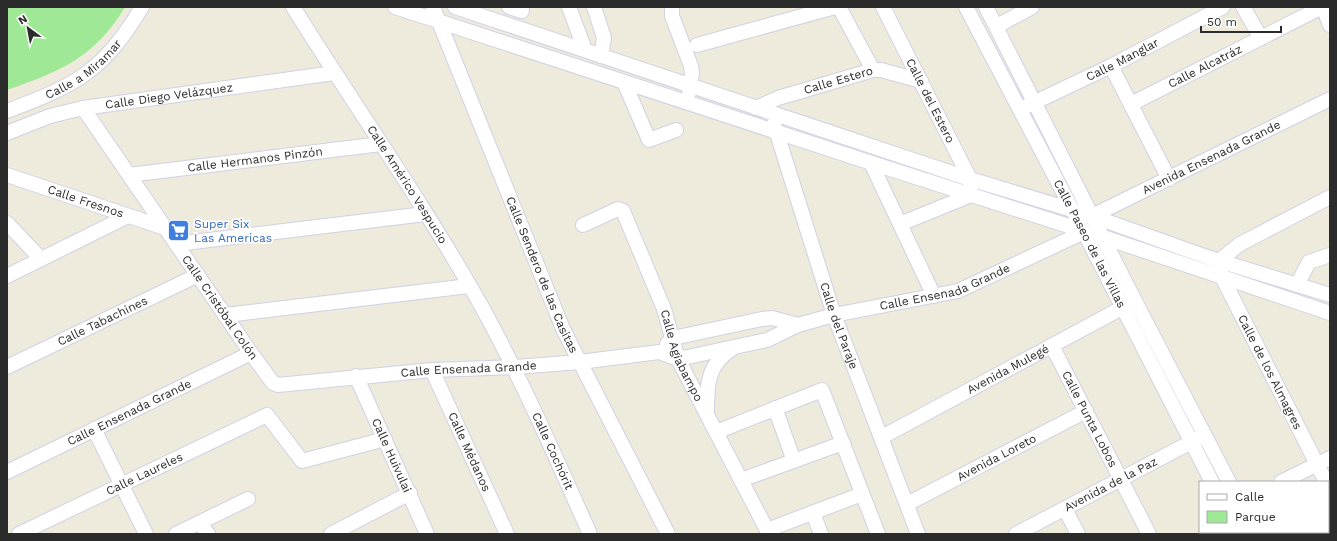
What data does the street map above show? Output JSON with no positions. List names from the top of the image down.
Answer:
{
  "streets": {
    "street": [
      "Calle Manglar",
      "Calle Alcatráz",
      "Calle a Miramar",
      "Calle Estero",
      "Calle Diego Velázquez",
      "Calle del Estero",
      "Avenida Ensenada Grande",
      "Calle Hermanos Pinzón",
      "Calle Américo Vespucio",
      "Calle Fresnos",
      "Calle Paseo de las Villas",
      "Calle Sendero de las Casitas",
      "Calle Ensenada Grande",
      "Calle Cristóbal Colón",
      "Calle Tabachines",
      "Calle del Paraje",
      "Calle Agiabampo",
      "Avenida Mulegé",
      "Calle de los Almagres",
      "Calle Punta Lobos",
      "Calle Cochórit",
      "Calle Médanos",
      "Calle Huivulai",
      "Avenida Loreto",
      "Calle Laureles",
      "Avenida de la Paz"
    ]
  },
  "crossings": [
    ["Calle Manglar", "Calle Paseo de las Villas"],
    ["Calle Estero", "Calle del Estero"],
    ["Calle Diego Velázquez", "Calle Américo Vespucio"],
    ["Calle Diego Velázquez", "Calle Cristóbal Colón"],
    ["Avenida Ensenada Grande", "Calle Paseo de las Villas"],
    ["Calle Hermanos Pinzón", "Calle Américo Vespucio"],
    ["Calle Hermanos Pinzón", "Calle Cristóbal Colón"],
    ["Calle Américo Vespucio", "Calle Ensenada Grande"],
    ["Calle Américo Vespucio", "Calle Cochórit"],
    ["Calle Fresnos", "Calle Cristóbal Colón"],
    ["Calle Paseo de las Villas", "Calle Ensenada Grande"],
    ["Calle Paseo de las Villas", "Avenida Mulegé"],
    ["Calle Paseo de las Villas", "Avenida de la Paz"],
    ["Calle Sendero de las Casitas", "Calle Ensenada Grande"],
    ["Calle Ensenada Grande", "Calle Cristóbal Colón"],
    ["Calle Ensenada Grande", "Calle del Paraje"],
    ["Calle Ensenada Grande", "Calle Agiabampo"],
    ["Calle Ensenada Grande", "Calle Cochórit"],
    ["Calle Ensenada Grande", "Calle Médanos"],
    ["Calle Ensenada Grande", "Calle Huivulai"],
    ["Calle Cristóbal Colón", "Calle Tabachines"],
    ["Calle del Paraje", "Avenida Mulegé"],
    ["Calle del Paraje", "Avenida Loreto"],
    ["Avenida Mulegé", "Calle Punta Lobos"],
    ["Calle Punta Lobos", "Avenida Loreto"],
    ["Calle Punta Lobos", "Avenida de la Paz"],
    ["Calle Huivulai", "Calle Laureles"]
  ],
  "places": {
    "supermarket": ["Super Six Las Americas"]
  },
  "legend": ["Calle", "Parque"],
  "scale_bar": "50 m",
  "north": "top left"
}
